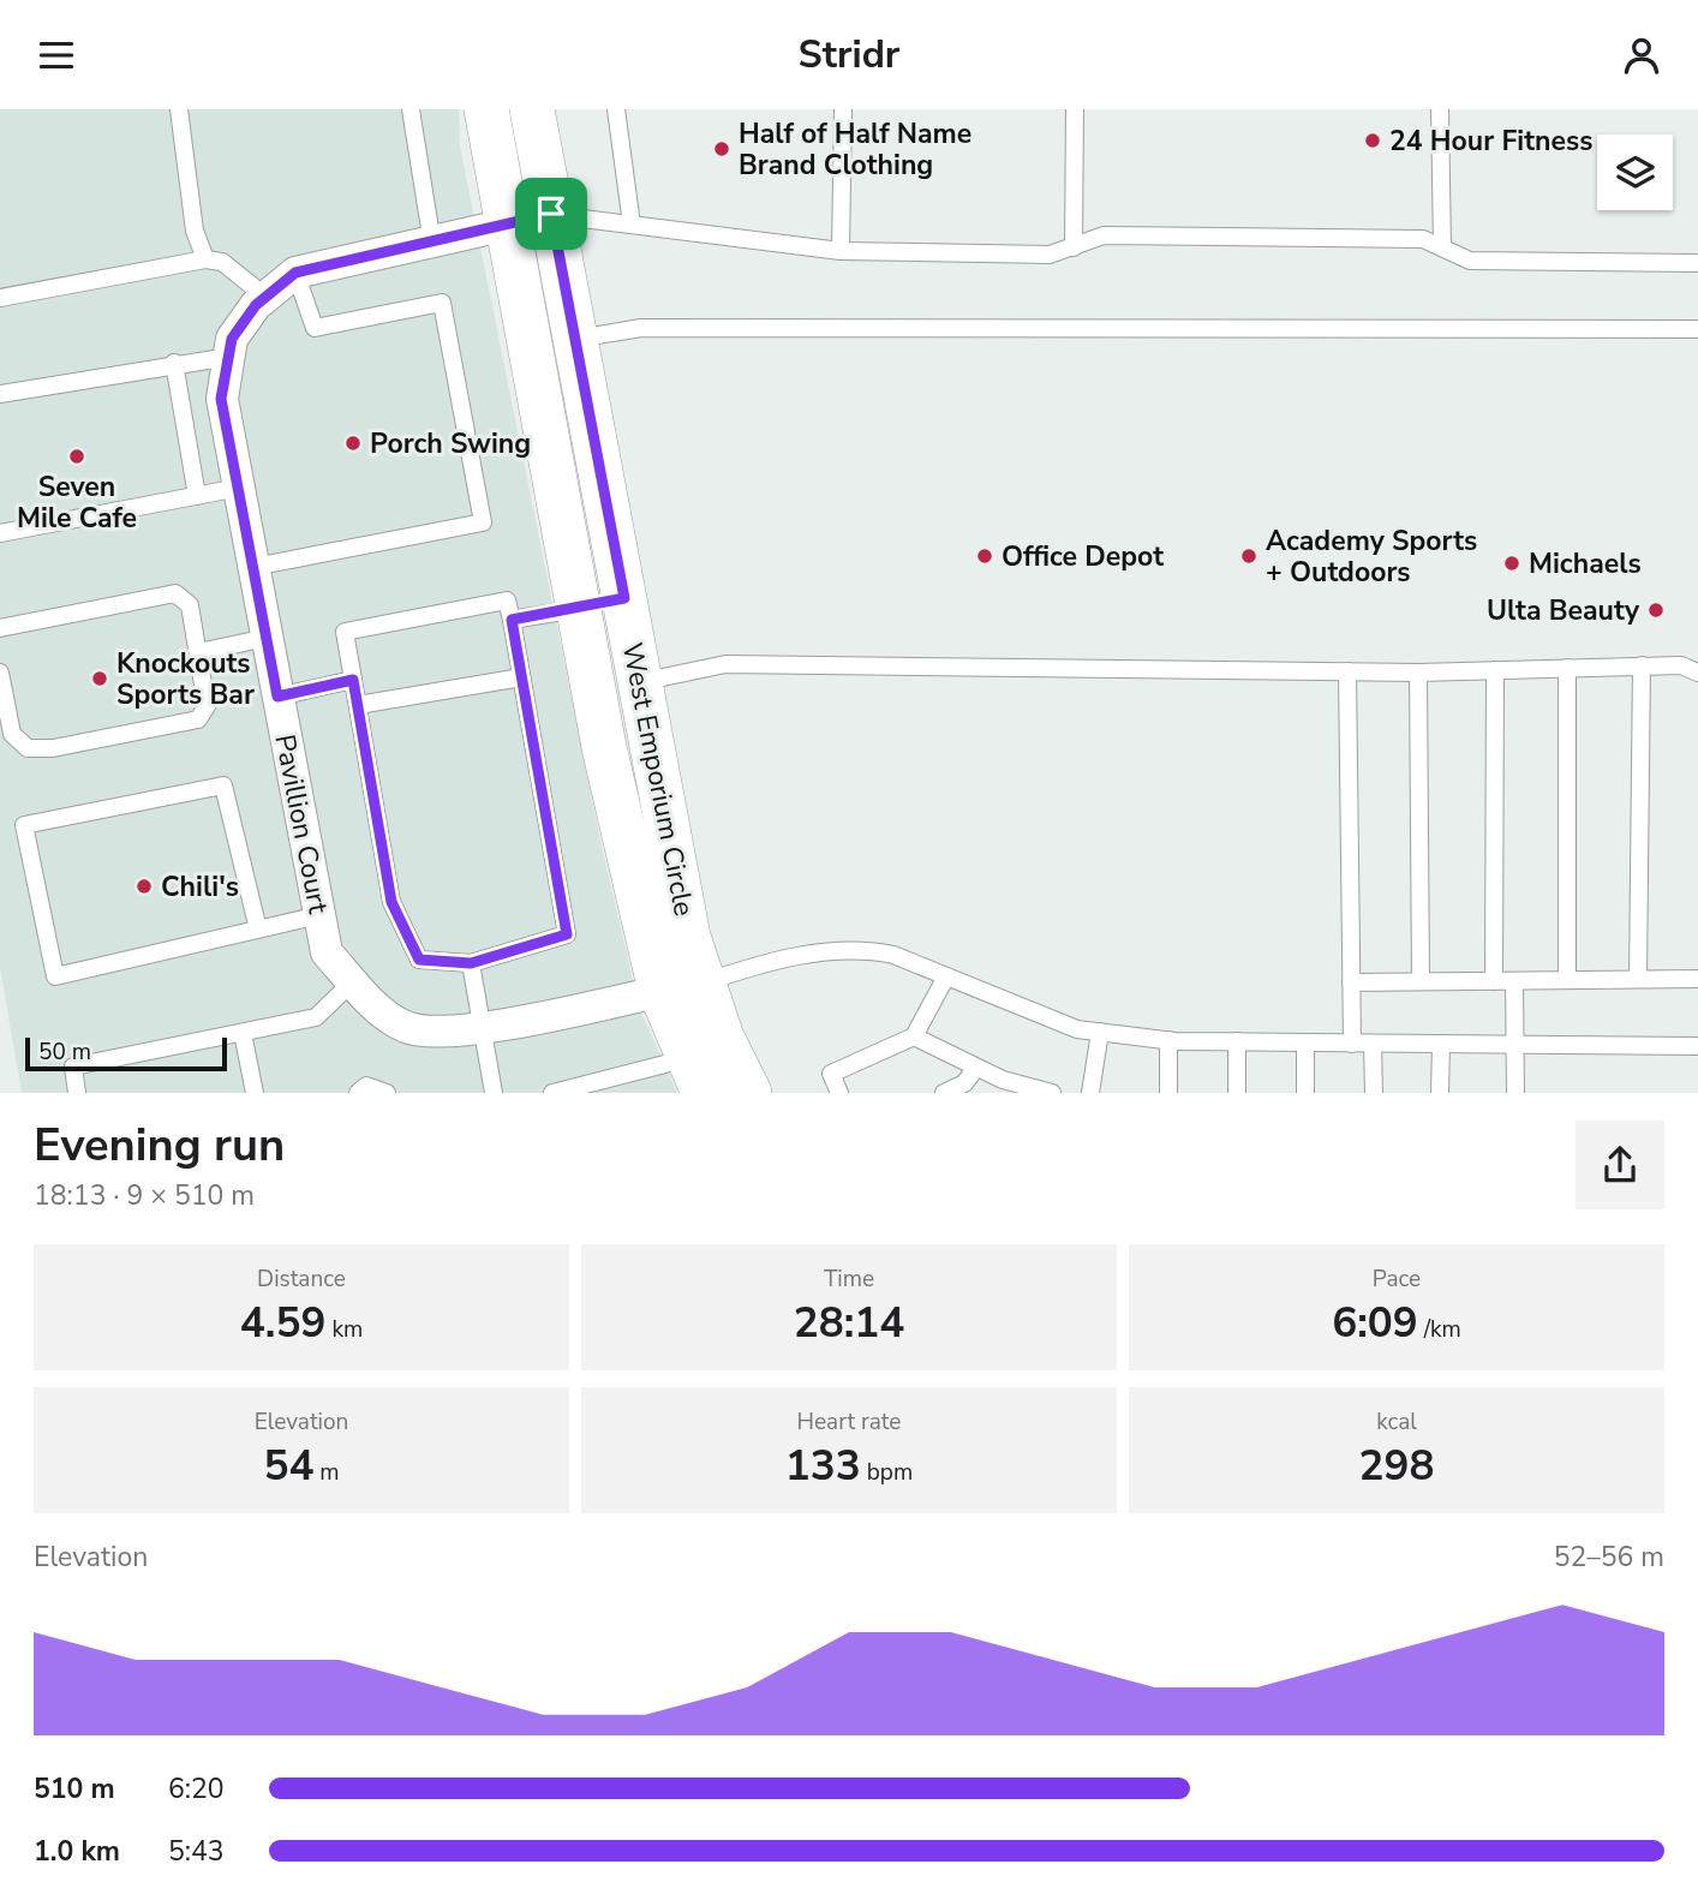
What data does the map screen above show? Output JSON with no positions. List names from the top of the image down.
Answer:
{
  "streets": {
    "street": ["West Emporium Circle", "Pavillion Court"]
  },
  "crossings": [
    ["West Emporium Circle", "Pavillion Court"]
  ],
  "places": [
    "24 Hour Fitness",
    "Half of Half Name Brand Clothing",
    "Porch Swing",
    "Seven Mile Cafe",
    "Office Depot",
    "Academy Sports + Outdoors",
    "Michaels",
    "Ulta Beauty",
    "Knockouts Sports Bar",
    "Chili's"
  ],
  "scale_bar": "50 m",
  "page": {
    "header": "Stridr",
    "scale": "50 m",
    "heading": ["Evening run", "18:13 · 9 × 510 m"],
    "stats": [
      ["Distance", "4.59 km"],
      ["Time", "28:14"],
      ["Pace", "6:09 /km"],
      ["Elevation", "54 m"],
      ["Heart rate", "133 bpm"],
      ["kcal", "298"]
    ],
    "chart": ["Elevation", "52–56 m"],
    "list": [
      {
        "name": "510 m",
        "note": "6:20"
      },
      {
        "name": "1.0 km",
        "note": "5:43"
      }
    ]
  }
}
